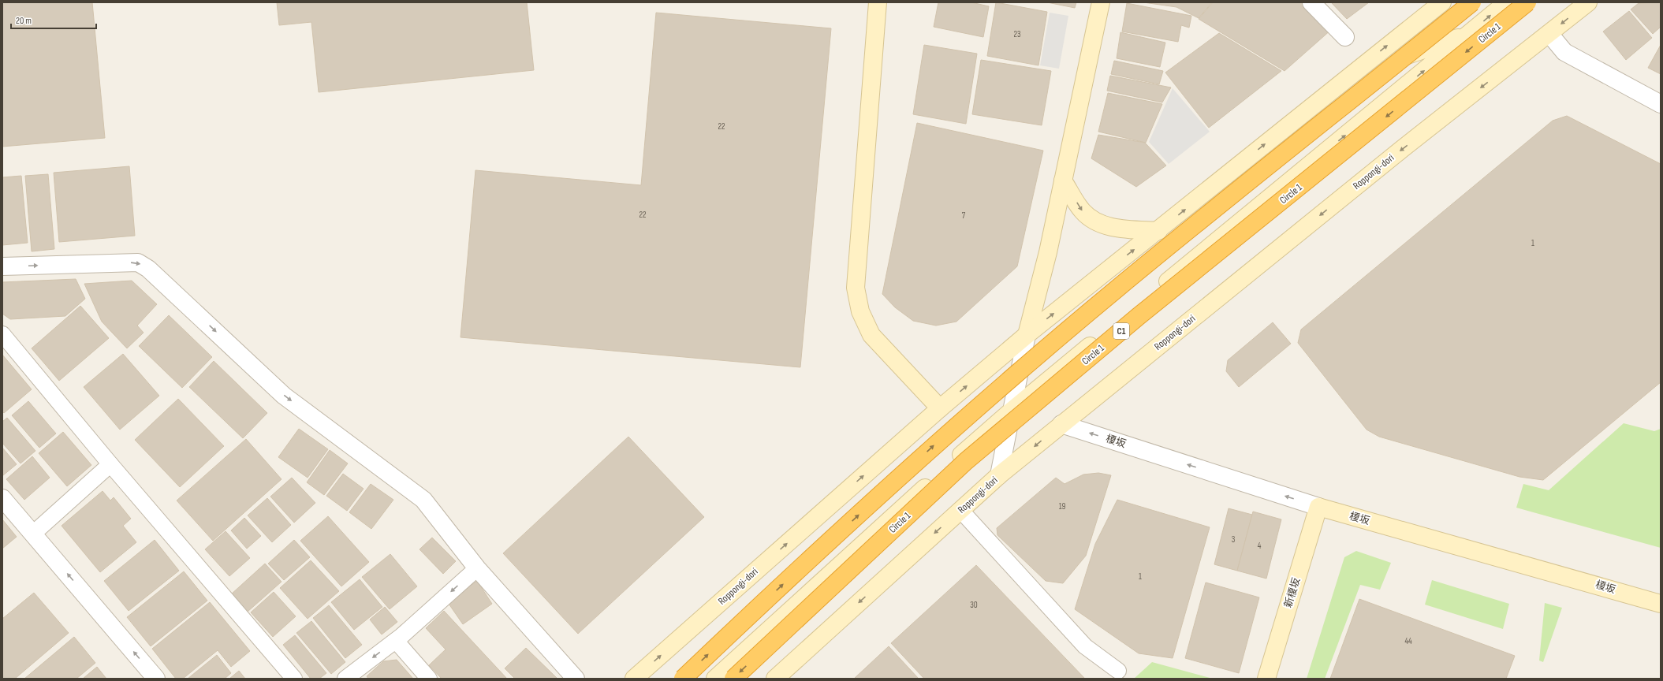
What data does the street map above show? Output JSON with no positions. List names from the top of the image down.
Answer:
{
  "streets": {
    "highway": ["Circle 1", "C1"],
    "main road": ["Roppongi-dori", "榎坂", "新榎坂"]
  },
  "crossings": [
    ["Roppongi-dori", "榎坂"],
    ["榎坂", "新榎坂"]
  ],
  "one_way": ["榎坂"],
  "house_numbers": [
    "23",
    "22",
    "22",
    "7",
    "1",
    "19",
    "3",
    "4",
    "1",
    "30",
    "44"
  ],
  "scale_bar": "20 m"
}
